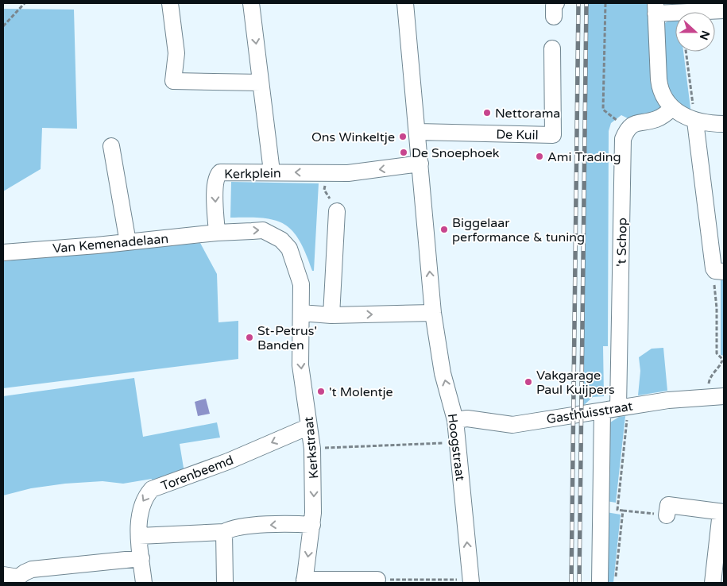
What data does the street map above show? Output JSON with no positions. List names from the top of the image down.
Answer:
{
  "streets": {
    "street": [
      "De Kuil",
      "Kerkplein",
      "'t Schop",
      "Van Kemenadelaan",
      "Gasthuisstraat",
      "Hoogstraat",
      "Kerkstraat",
      "Torenbeemd"
    ]
  },
  "crossings": [
    ["De Kuil", "Hoogstraat"],
    ["Kerkplein", "Van Kemenadelaan"],
    ["Kerkplein", "Hoogstraat"],
    ["'t Schop", "Gasthuisstraat"],
    ["Gasthuisstraat", "Hoogstraat"],
    ["Kerkstraat", "Torenbeemd"]
  ],
  "one_way": ["Kerkplein", "Kerkstraat", "Torenbeemd"],
  "places": [
    "Nettorama",
    "Ons Winkeltje",
    "De Snoephoek",
    "Ami Trading",
    "Biggelaar performance & tuning",
    "St-Petrus' Banden",
    "Vakgarage Paul Kuijpers",
    "'t Molentje"
  ],
  "north": "right"
}
